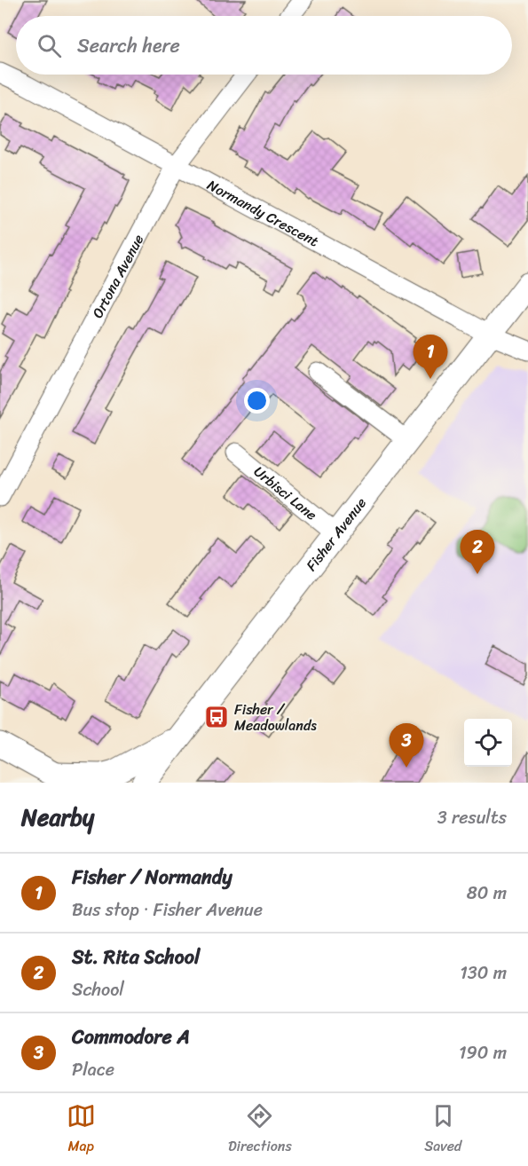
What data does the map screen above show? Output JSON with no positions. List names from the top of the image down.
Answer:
{
  "streets": {
    "main road": ["Fisher Avenue"],
    "street": ["Normandy Crescent", "Ortona Avenue", "Urbisci Lane"]
  },
  "crossings": [
    ["Normandy Crescent", "Ortona Avenue"],
    ["Normandy Crescent", "Fisher Avenue"],
    ["Urbisci Lane", "Fisher Avenue"]
  ],
  "places": {
    "bus stop": ["Fisher / Meadowlands"]
  },
  "page": {
    "search": "Search here",
    "pins": ["1", "2", "3"],
    "heading": ["Nearby", "3 results"],
    "list": [
      {
        "mark": "1",
        "name": "Fisher / Normandy",
        "note": "Bus stop · Fisher Avenue",
        "value": "80 m"
      },
      {
        "mark": "2",
        "name": "St. Rita School",
        "note": "School",
        "value": "130 m"
      },
      {
        "mark": "3",
        "name": "Commodore A",
        "note": "Place",
        "value": "190 m"
      }
    ],
    "nav": ["Map", "Directions", "Saved"]
  }
}
